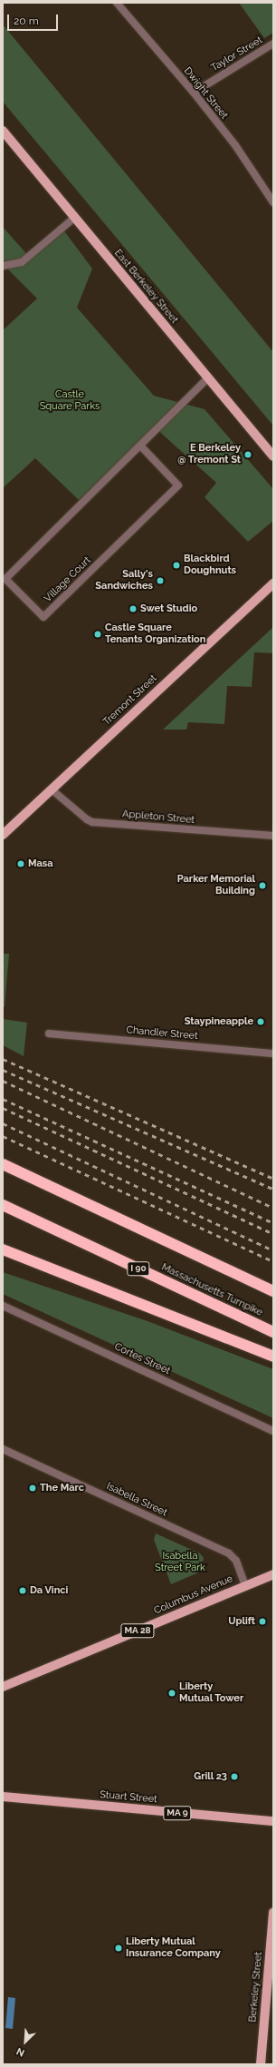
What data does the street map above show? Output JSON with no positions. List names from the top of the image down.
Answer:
{
  "streets": {
    "highway": ["I 90", "Massachusetts Turnpike"],
    "main road": [
      "East Berkeley Street",
      "Tremont Street",
      "Columbus Avenue",
      "MA 28",
      "Stuart Street",
      "MA 9",
      "Berkeley Street"
    ],
    "street": [
      "Taylor Street",
      "Dwight Street",
      "Village Court",
      "Appleton Street",
      "Chandler Street",
      "Cortes Street",
      "Isabella Street"
    ]
  },
  "crossings": [
    ["Taylor Street", "Dwight Street"],
    ["East Berkeley Street", "Village Court"],
    ["Tremont Street", "Appleton Street"],
    ["Isabella Street", "Columbus Avenue"]
  ],
  "parks": ["Castle Square Parks", "Isabella Street Park"],
  "places": [
    "E Berkeley @ Tremont St",
    "Blackbird Doughnuts",
    "Sally's Sandwiches",
    "Swet Studio",
    "Castle Square Tenants Organization",
    "Masa",
    "Parker Memorial Building",
    "Staypineapple",
    "The Marc",
    "Da Vinci",
    "Uplift",
    "Liberty Mutual Tower",
    "Grill 23",
    "Liberty Mutual Insurance Company"
  ],
  "scale_bar": "20 m",
  "north": "bottom left"
}
